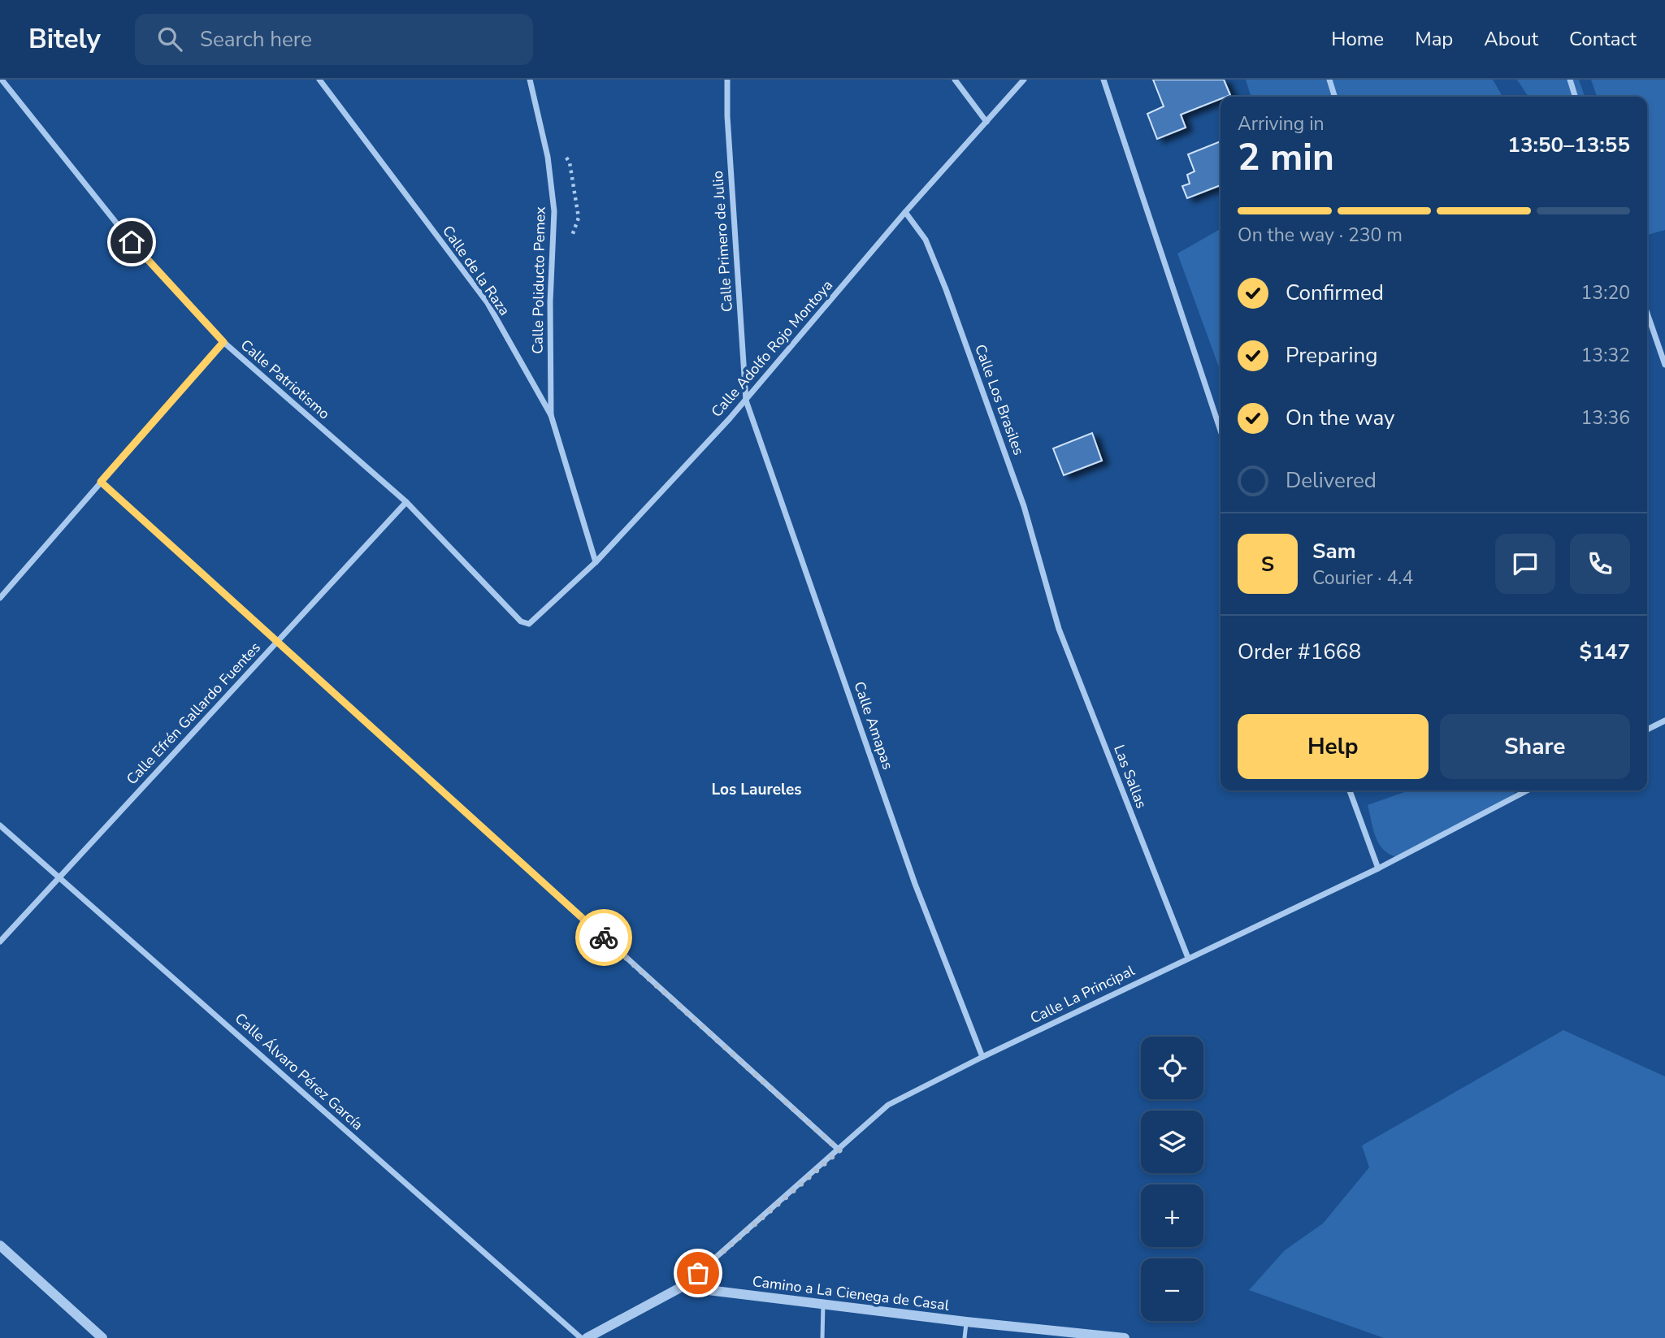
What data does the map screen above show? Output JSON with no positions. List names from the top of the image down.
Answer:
{
  "streets": {
    "street": [
      "Calle Primero de Julio",
      "Calle de la Raza",
      "Calle Poliducto Pemex",
      "Calle Adolfo Rojo Montoya",
      "Calle Patriotismo",
      "Calle Los Brasiles",
      "Calle Efrén Gallardo Fuentes",
      "Calle Amapas",
      "Las Sallas",
      "Calle La Principal",
      "Calle Álvaro Pérez García",
      "Camino a La Cienega de Casal"
    ]
  },
  "crossings": [
    ["Calle Primero de Julio", "Calle Adolfo Rojo Montoya"],
    ["Calle Primero de Julio", "Calle Amapas"],
    ["Calle de la Raza", "Calle Poliducto Pemex"],
    ["Calle de la Raza", "Calle Adolfo Rojo Montoya"],
    ["Calle Adolfo Rojo Montoya", "Calle Patriotismo"],
    ["Calle Adolfo Rojo Montoya", "Calle Los Brasiles"],
    ["Calle Adolfo Rojo Montoya", "Calle Amapas"],
    ["Calle Patriotismo", "Calle Efrén Gallardo Fuentes"],
    ["Calle Los Brasiles", "Las Sallas"],
    ["Calle Efrén Gallardo Fuentes", "Calle Álvaro Pérez García"],
    ["Calle Amapas", "Calle La Principal"],
    ["Las Sallas", "Calle La Principal"],
    ["Calle La Principal", "Camino a La Cienega de Casal"]
  ],
  "districts": ["Los Laureles"],
  "page": {
    "header": "Bitely",
    "search": "Search here",
    "nav": [
      "Home",
      "Map",
      "About",
      "Contact"
    ],
    "heading": ["2 min", "Arriving in", "13:50–13:55"],
    "panel": [
      "Sam",
      "Courier · 4.4",
      "Order #1668",
      "$147"
    ],
    "bar": "On the way · 230 m",
    "list": [
      ["Confirmed", "13:20"],
      ["Preparing", "13:32"],
      ["On the way", "13:36"],
      "Delivered"
    ],
    "round": "S",
    "buttons": ["Help", "Share"],
    "map_buttons": ["+", "−"]
  }
}
